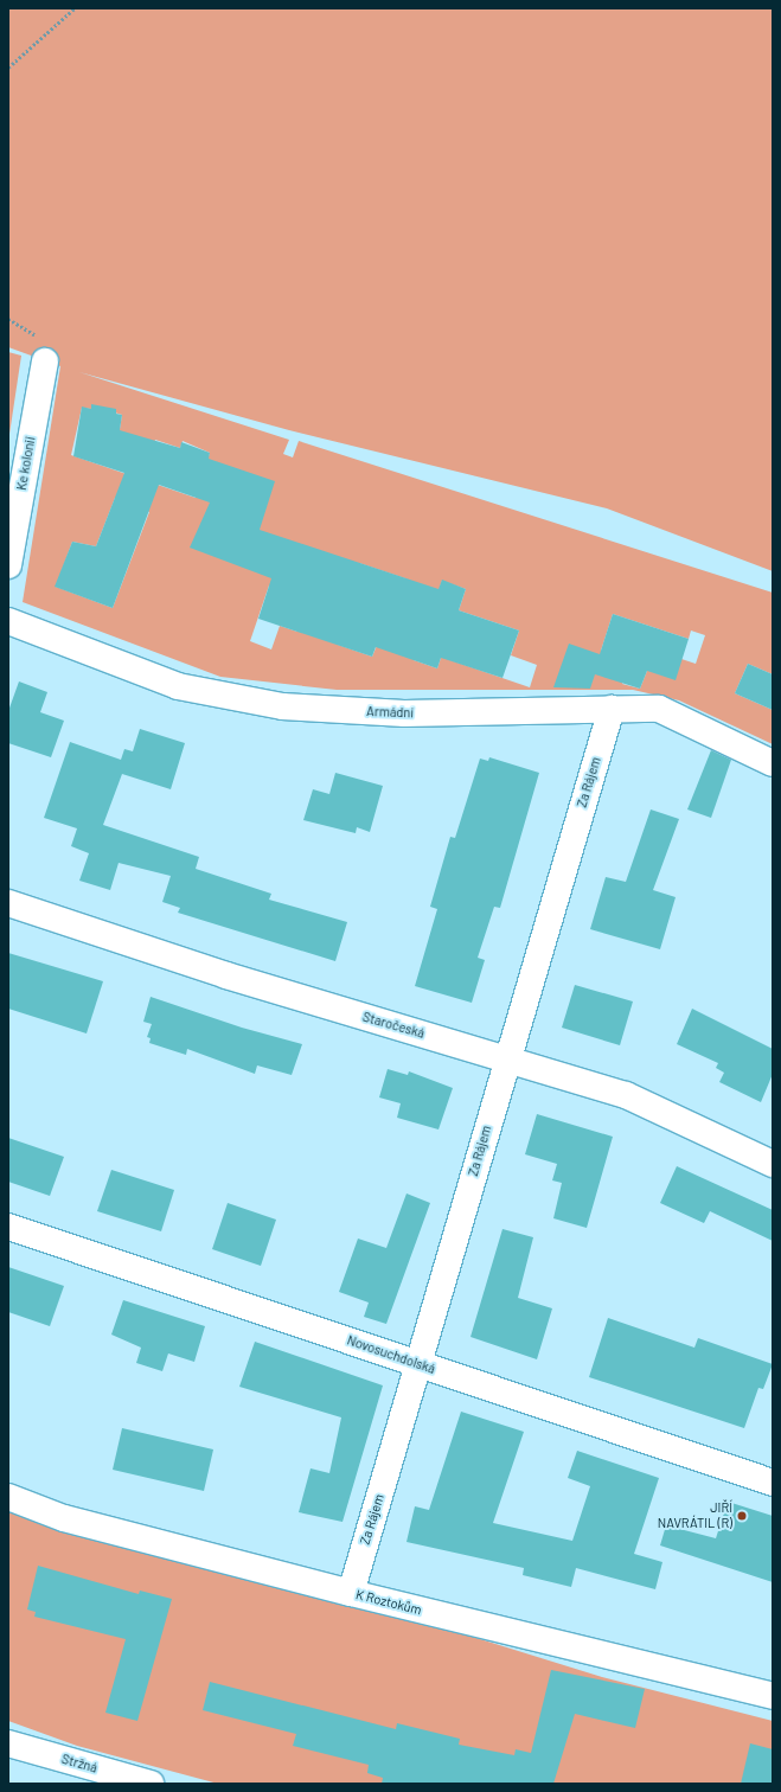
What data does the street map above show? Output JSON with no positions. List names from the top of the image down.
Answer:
{
  "streets": {
    "street": [
      "Ke kolonii",
      "Armádní",
      "Za Rájem",
      "Staročeská",
      "Novosuchdolská",
      "K Roztokům",
      "Stržná"
    ]
  },
  "crossings": [
    ["Armádní", "Za Rájem"],
    ["Za Rájem", "Staročeská"],
    ["Za Rájem", "Novosuchdolská"],
    ["Za Rájem", "K Roztokům"]
  ],
  "places": ["JIŘÍ NAVRÁTIL (R)"]
}
